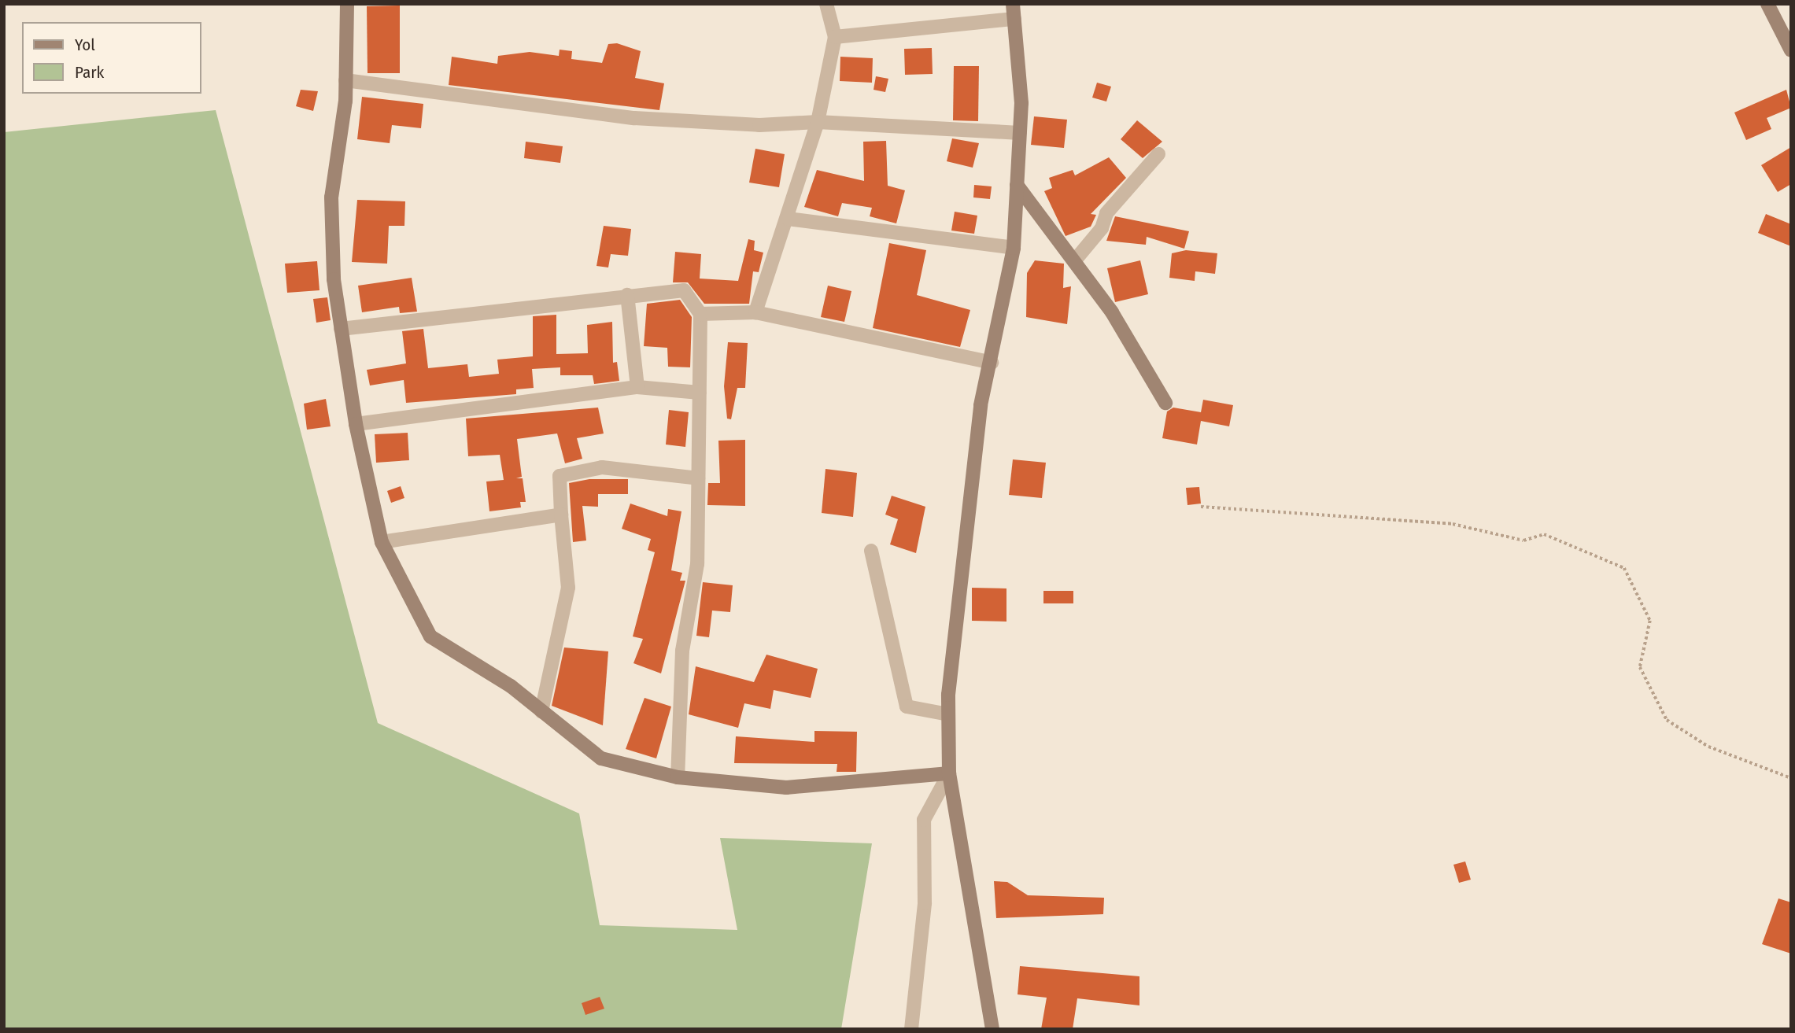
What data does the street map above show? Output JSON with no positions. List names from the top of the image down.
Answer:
{
  "legend": ["Yol", "Park"]
}
